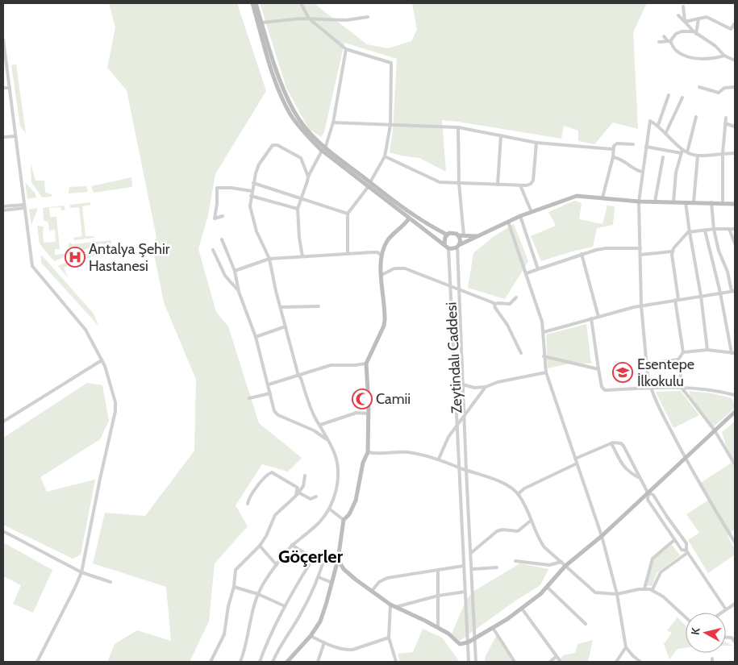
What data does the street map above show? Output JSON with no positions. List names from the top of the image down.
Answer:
{
  "streets": {
    "street": ["Zeytindalı Caddesi"]
  },
  "districts": ["Göçerler"],
  "places": {
    "hospital": ["Antalya Şehir Hastanesi"],
    "school or university": ["Esentepe İlkokulu"],
    "mosque": ["Camii"]
  },
  "north": "left"
}
